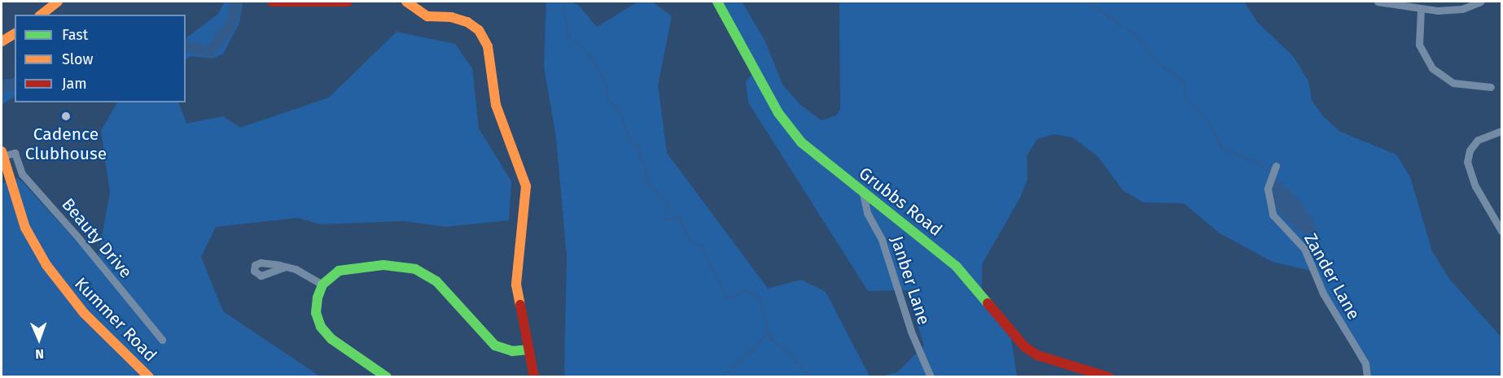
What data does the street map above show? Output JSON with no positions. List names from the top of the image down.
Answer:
{
  "streets": {
    "street": [
      "Grubbs Road",
      "Beauty Drive",
      "Zander Lane",
      "Janber Lane",
      "Kummer Road"
    ]
  },
  "crossings": [
    ["Grubbs Road", "Janber Lane"],
    ["Beauty Drive", "Kummer Road"]
  ],
  "places": ["Cadence Clubhouse"],
  "legend": ["Fast", "Slow", "Jam"],
  "north": "bottom"
}
